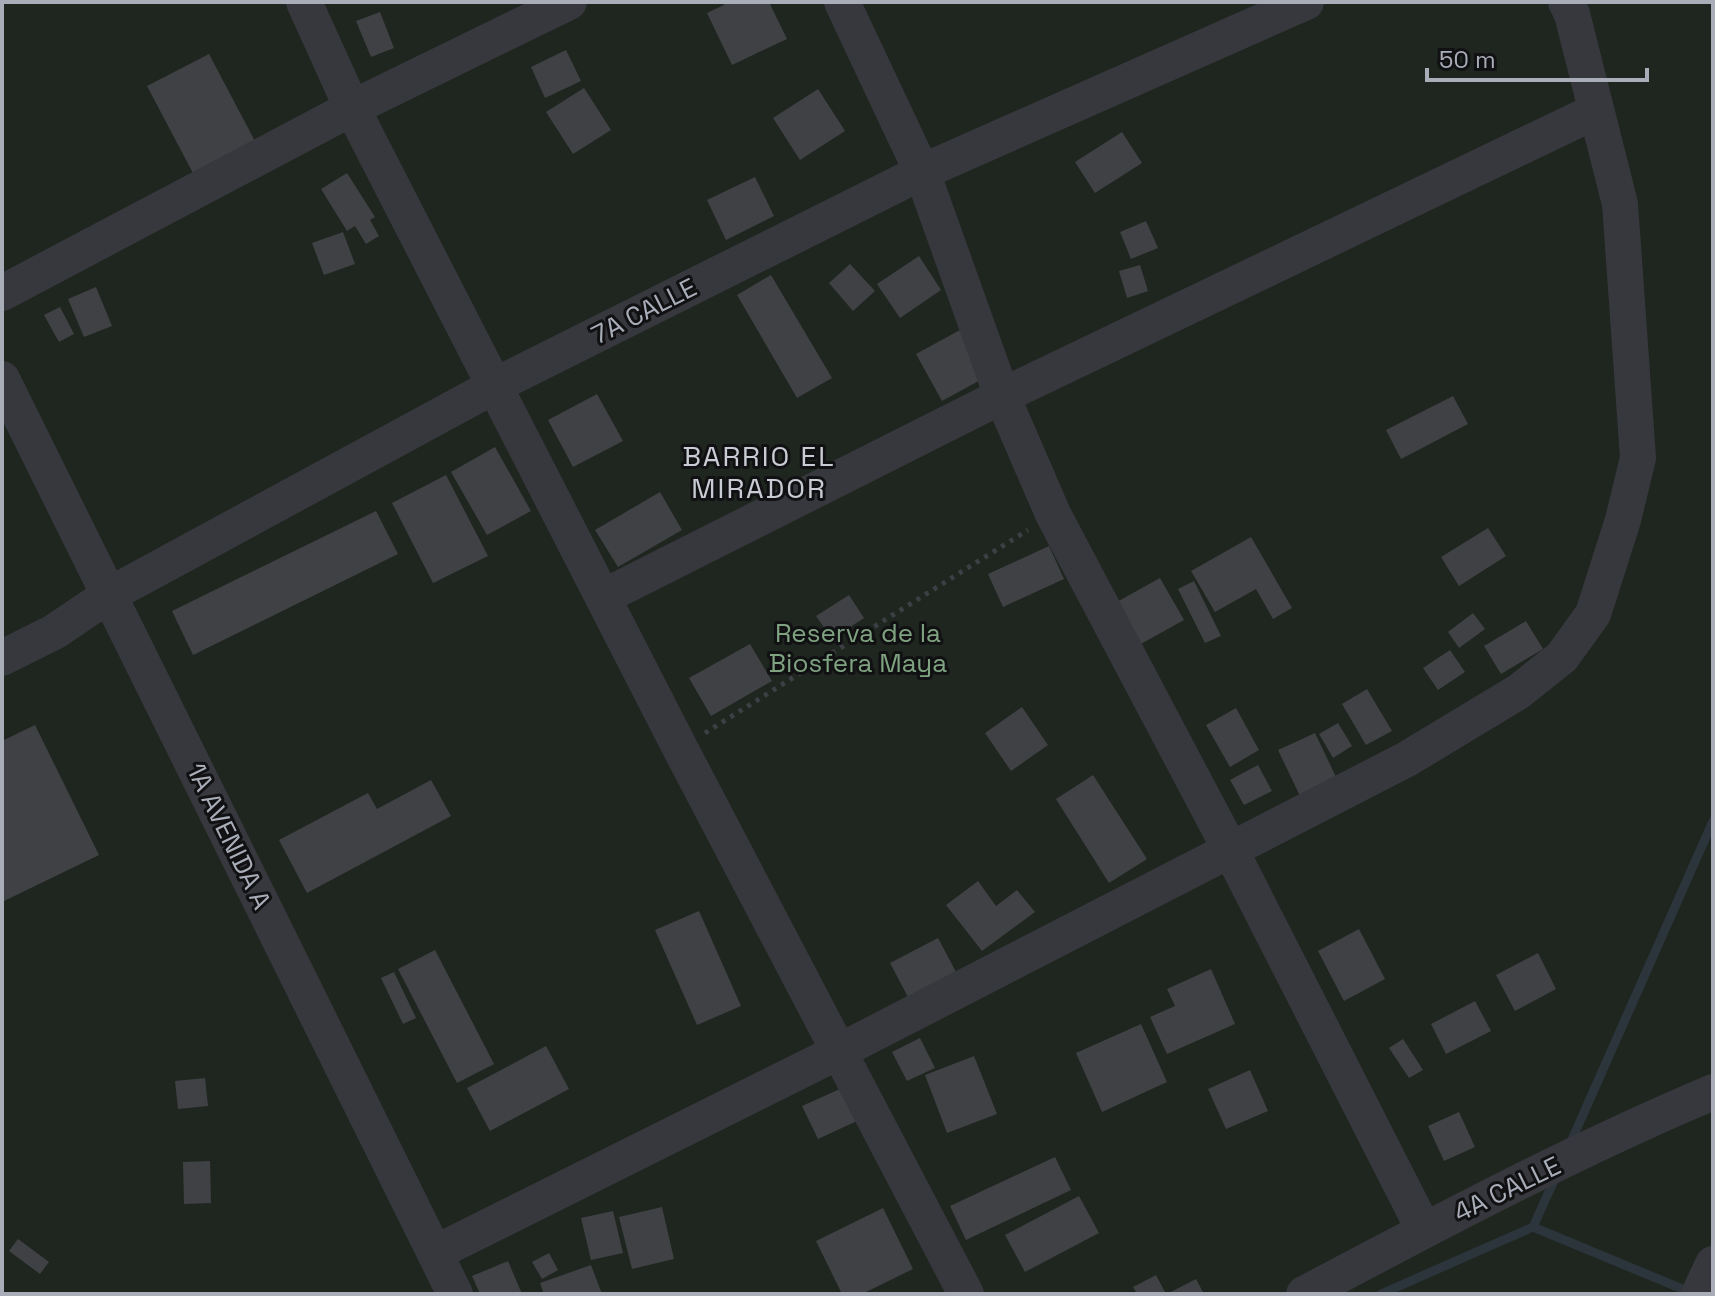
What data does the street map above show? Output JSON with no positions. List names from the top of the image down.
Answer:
{
  "streets": {
    "street": ["7A CALLE", "1A AVENIDA A", "4A CALLE"]
  },
  "crossings": [
    ["7A CALLE", "1A AVENIDA A"]
  ],
  "districts": ["BARRIO EL MIRADOR"],
  "parks": ["Reserva de la Biosfera Maya"],
  "scale_bar": "50 m"
}
